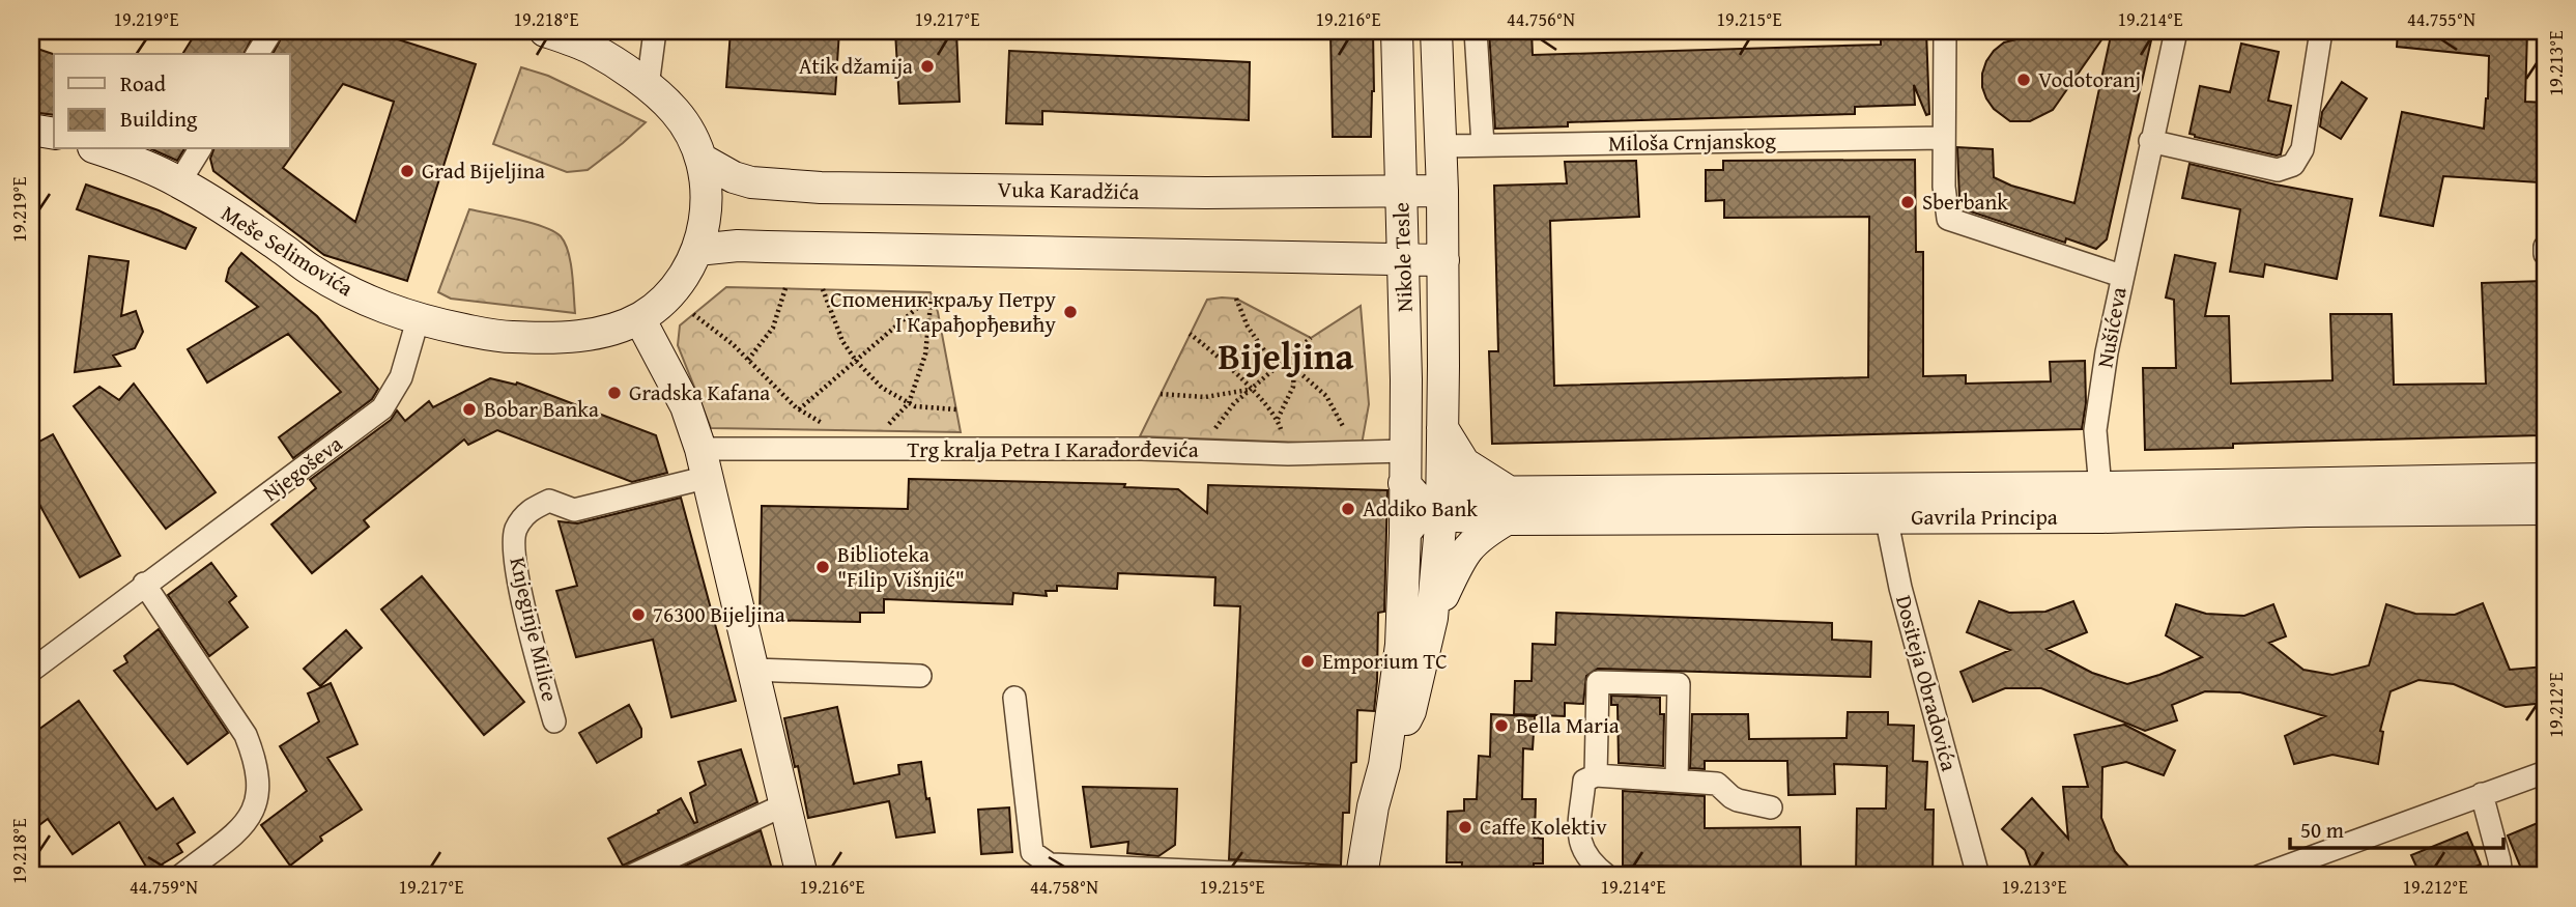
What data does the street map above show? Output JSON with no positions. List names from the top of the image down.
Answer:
{
  "streets": {
    "main road": [
      "Vuka Karadžića",
      "Meše Selimovića",
      "Nikole Tesle",
      "Gavrila Principa"
    ],
    "street": [
      "Miloša Crnjanskog",
      "Nušićeva",
      "Trg kralja Petra I Karađorđevića",
      "Njegoševa",
      "Knjeginje Milice",
      "Dositeja Obradovića"
    ]
  },
  "crossings": [
    ["Miloša Crnjanskog", "Nikole Tesle"],
    ["Vuka Karadžića", "Meše Selimovića"],
    ["Vuka Karadžića", "Nikole Tesle"],
    ["Meše Selimovića", "Njegoševa"],
    ["Nikole Tesle", "Trg kralja Petra I Karađorđevića"],
    ["Nikole Tesle", "Gavrila Principa"],
    ["Nušićeva", "Gavrila Principa"],
    ["Trg kralja Petra I Karađorđevića", "Knjeginje Milice"],
    ["Gavrila Principa", "Dositeja Obradovića"]
  ],
  "districts": ["Bijeljina"],
  "places": [
    "Atik džamija",
    "Vodotoranj",
    "Grad Bijeljina",
    "Sberbank",
    "Споменик краљу Петру I Карађорђевићу",
    "Gradska Kafana",
    "Bobar Banka",
    "Addiko Bank",
    "Biblioteka \"Filip Višnjić\"",
    "76300 Bijeljina",
    "Emporium TC",
    "Bella Maria",
    "Caffe Kolektiv"
  ],
  "legend": ["Road", "Building"],
  "scale_bar": "50 m",
  "coordinates": [
    "19.219°E",
    "19.218°E",
    "19.217°E",
    "19.216°E",
    "44.756°N",
    "19.215°E",
    "19.214°E",
    "44.755°N",
    "19.213°E",
    "19.212°E",
    "44.759°N",
    "44.758°N"
  ]
}
